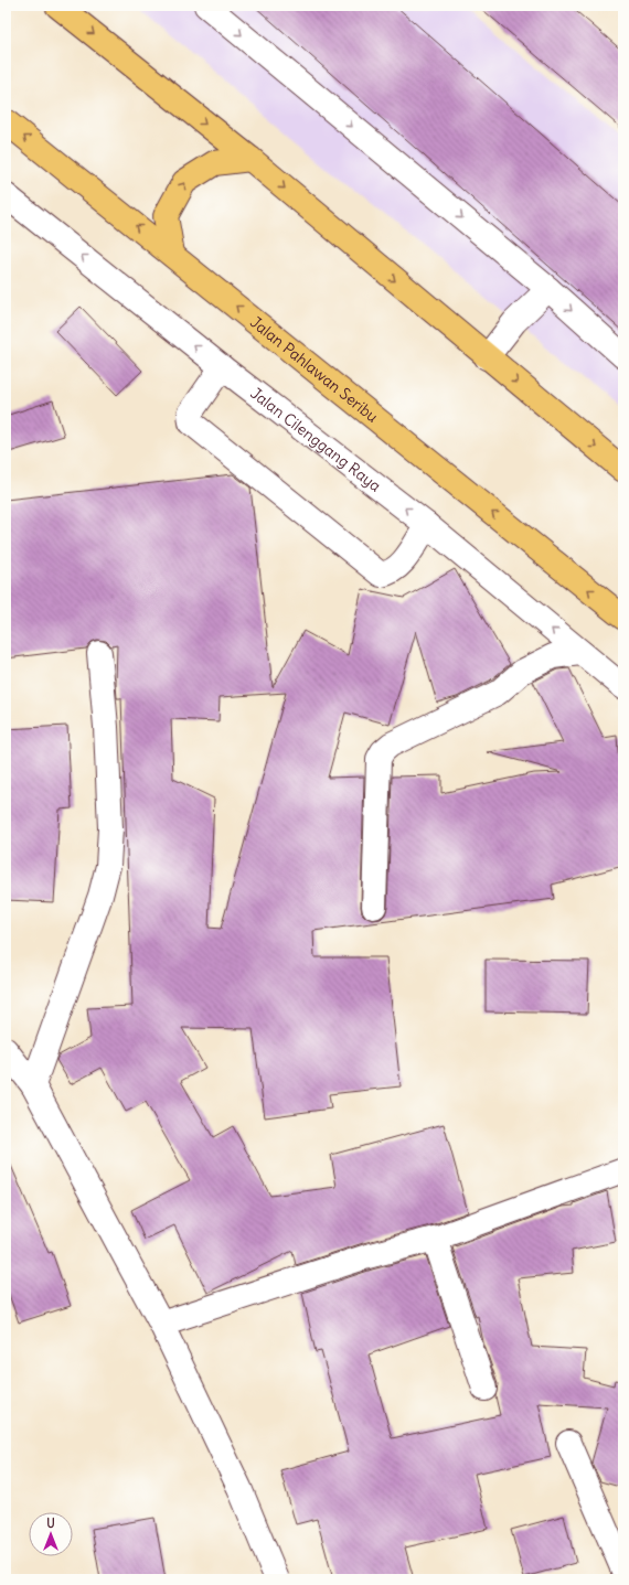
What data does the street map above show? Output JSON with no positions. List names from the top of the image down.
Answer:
{
  "streets": {
    "main road": ["Jalan Pahlawan Seribu"],
    "street": ["Jalan Cilenggang Raya"]
  },
  "one_way": ["Jalan Cilenggang Raya"],
  "north": "top"
}
